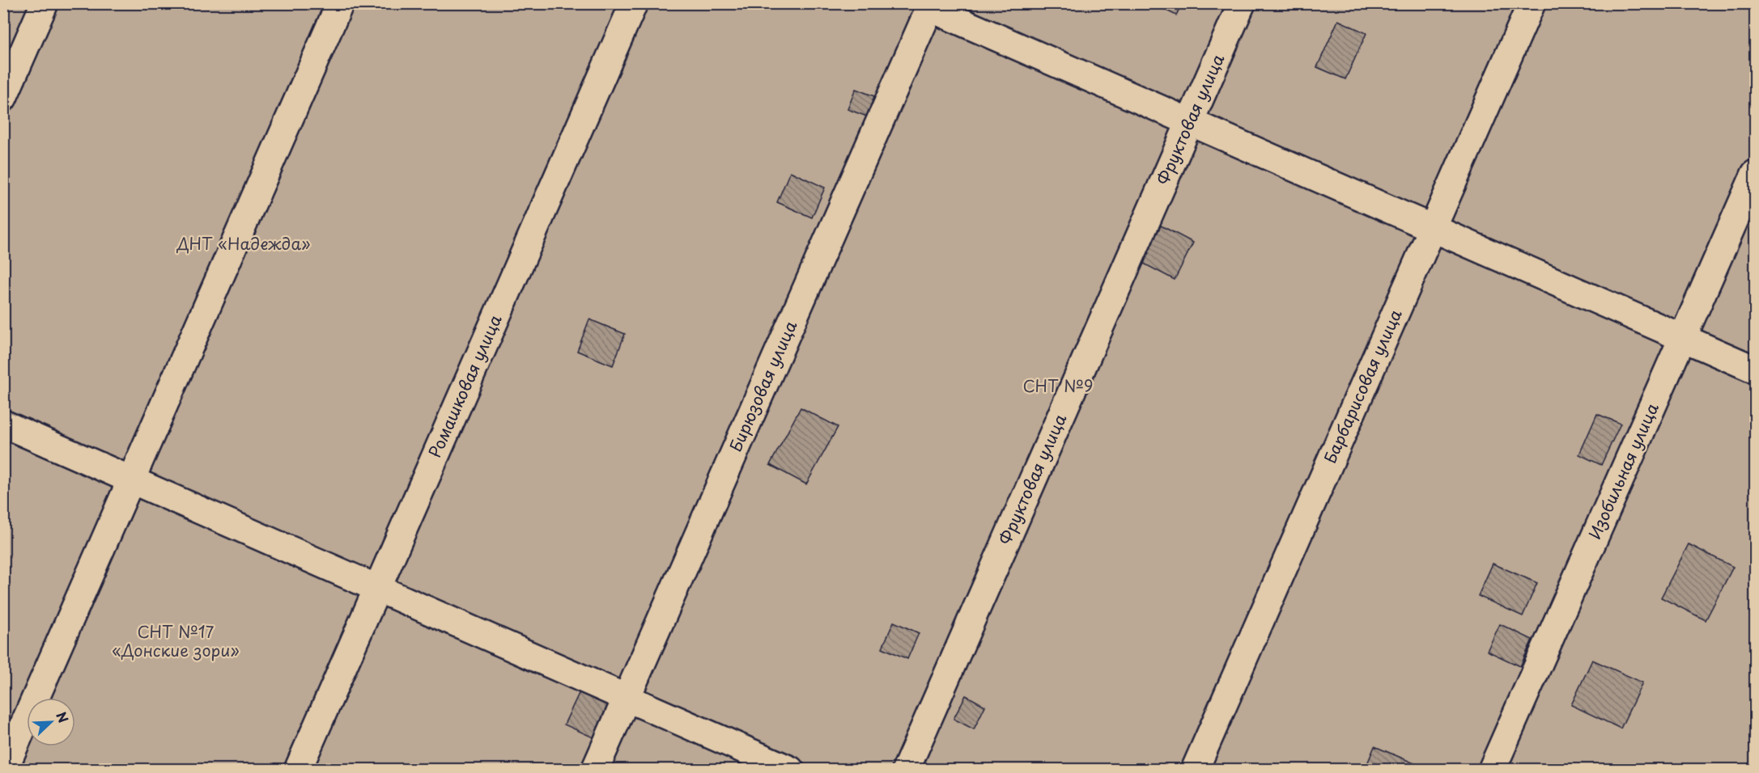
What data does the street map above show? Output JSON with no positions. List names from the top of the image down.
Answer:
{
  "streets": {
    "street": [
      "Фруктовая улица",
      "Ромашковая улица",
      "Бирюзовая улица",
      "Барбарисовая улица",
      "Изобильная улица"
    ]
  },
  "parks": ["ДНТ «Надежда»", "СНТ №9", "СНТ №17 «Донские зори»"],
  "north": "top right"
}
